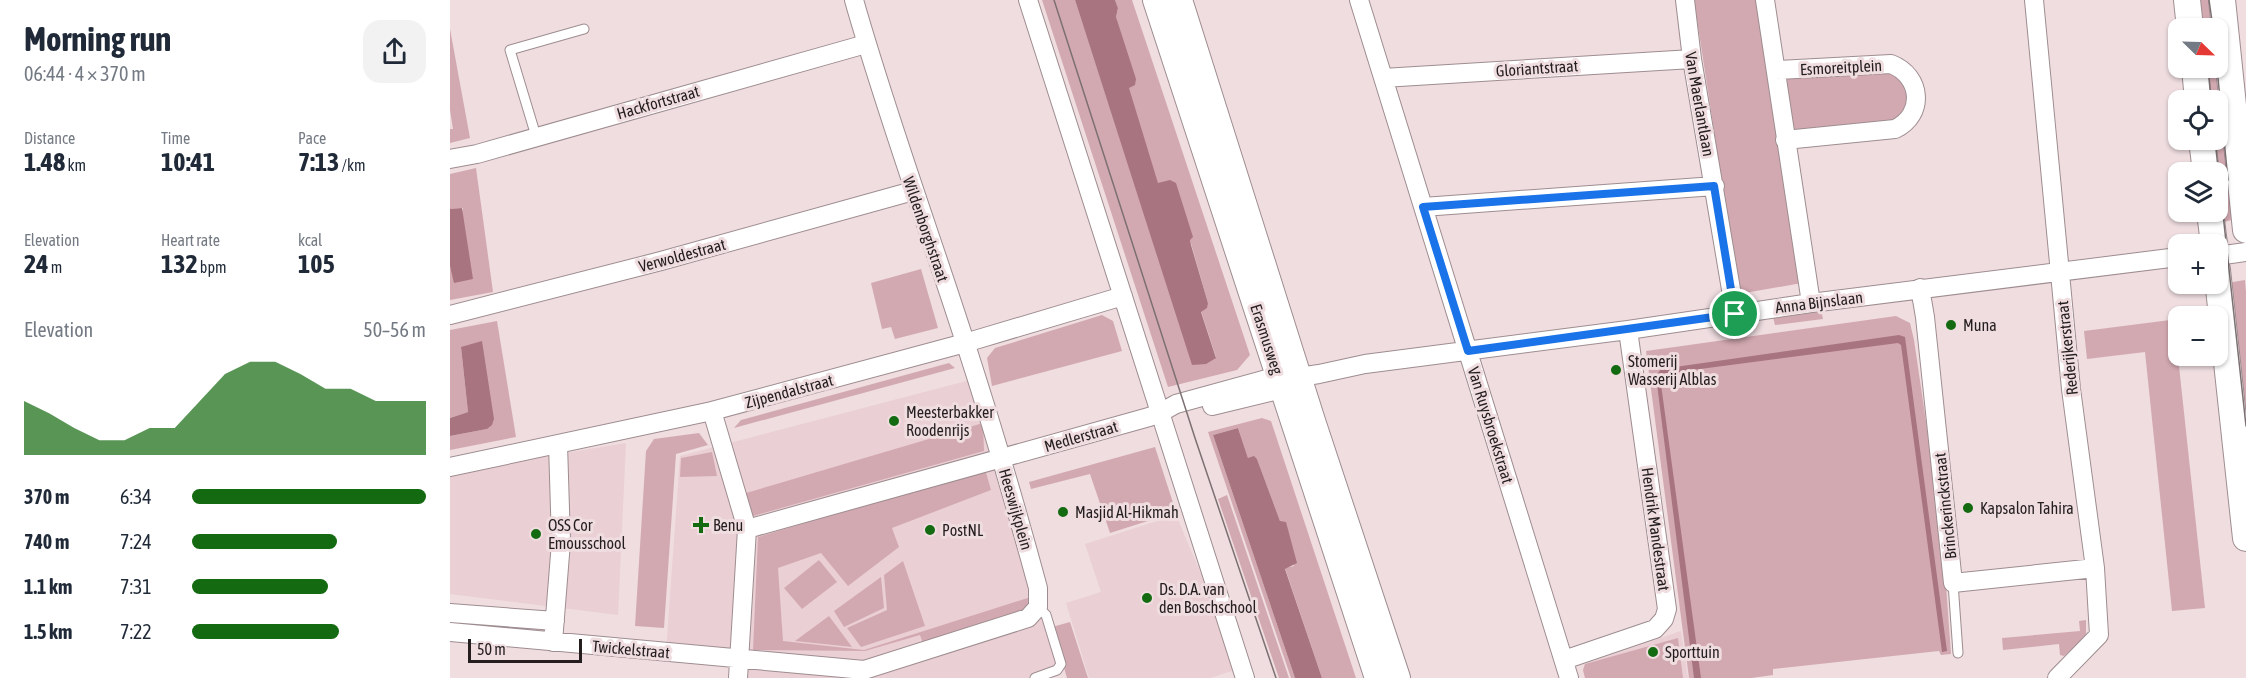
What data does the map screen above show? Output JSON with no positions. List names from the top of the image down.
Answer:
{
  "streets": {
    "main road": ["Erasmusweg"],
    "street": [
      "Esmoreitplein",
      "Gloriantstraat",
      "Hackfortstraat",
      "Van Maerlantlaan",
      "Wildenborghstraat",
      "Verwoldestraat",
      "Anna Bijnslaan",
      "Rederijkerstraat",
      "Zijpendalstraat",
      "Van Ruysbroekstraat",
      "Medlerstraat",
      "Brinckerinckstraat",
      "Heeswijkplein",
      "Hendrik Mandestraat",
      "Twickelstraat"
    ]
  },
  "crossings": [
    ["Gloriantstraat", "Van Maerlantlaan"],
    ["Gloriantstraat", "Van Ruysbroekstraat"],
    ["Hackfortstraat", "Wildenborghstraat"],
    ["Van Maerlantlaan", "Anna Bijnslaan"],
    ["Wildenborghstraat", "Verwoldestraat"],
    ["Wildenborghstraat", "Zijpendalstraat"],
    ["Wildenborghstraat", "Medlerstraat"],
    ["Wildenborghstraat", "Heeswijkplein"],
    ["Anna Bijnslaan", "Erasmusweg"],
    ["Anna Bijnslaan", "Rederijkerstraat"],
    ["Anna Bijnslaan", "Van Ruysbroekstraat"],
    ["Anna Bijnslaan", "Medlerstraat"],
    ["Anna Bijnslaan", "Brinckerinckstraat"],
    ["Anna Bijnslaan", "Hendrik Mandestraat"],
    ["Erasmusweg", "Medlerstraat"],
    ["Rederijkerstraat", "Brinckerinckstraat"],
    ["Van Ruysbroekstraat", "Hendrik Mandestraat"],
    ["Medlerstraat", "Heeswijkplein"]
  ],
  "places": {
    "other": [
      "Muna",
      "Stomerij Wasserij Alblas",
      "Meesterbakker Roodenrijs",
      "Kapsalon Tahira",
      "Masjid Al-Hikmah",
      "PostNL",
      "OSS Cor Emousschool",
      "Ds. D.A. van den Boschschool",
      "Sporttuin"
    ],
    "health": ["Benu"]
  },
  "scale_bar": "50 m",
  "north": "bottom right",
  "page": {
    "heading": ["Morning run", "06:44 · 4 × 370 m"],
    "map_buttons": ["+", "−"],
    "stats": [
      ["Distance", "1.48 km"],
      ["Time", "10:41"],
      ["Pace", "7:13 /km"],
      ["Elevation", "24 m"],
      ["Heart rate", "132 bpm"],
      ["kcal", "105"]
    ],
    "chart": ["Elevation", "50–56 m"],
    "list": [
      {
        "name": "370 m",
        "note": "6:34"
      },
      {
        "name": "740 m",
        "note": "7:24"
      },
      {
        "name": "1.1 km",
        "note": "7:31"
      },
      {
        "name": "1.5 km",
        "note": "7:22"
      }
    ],
    "scale": "50 m"
  }
}
